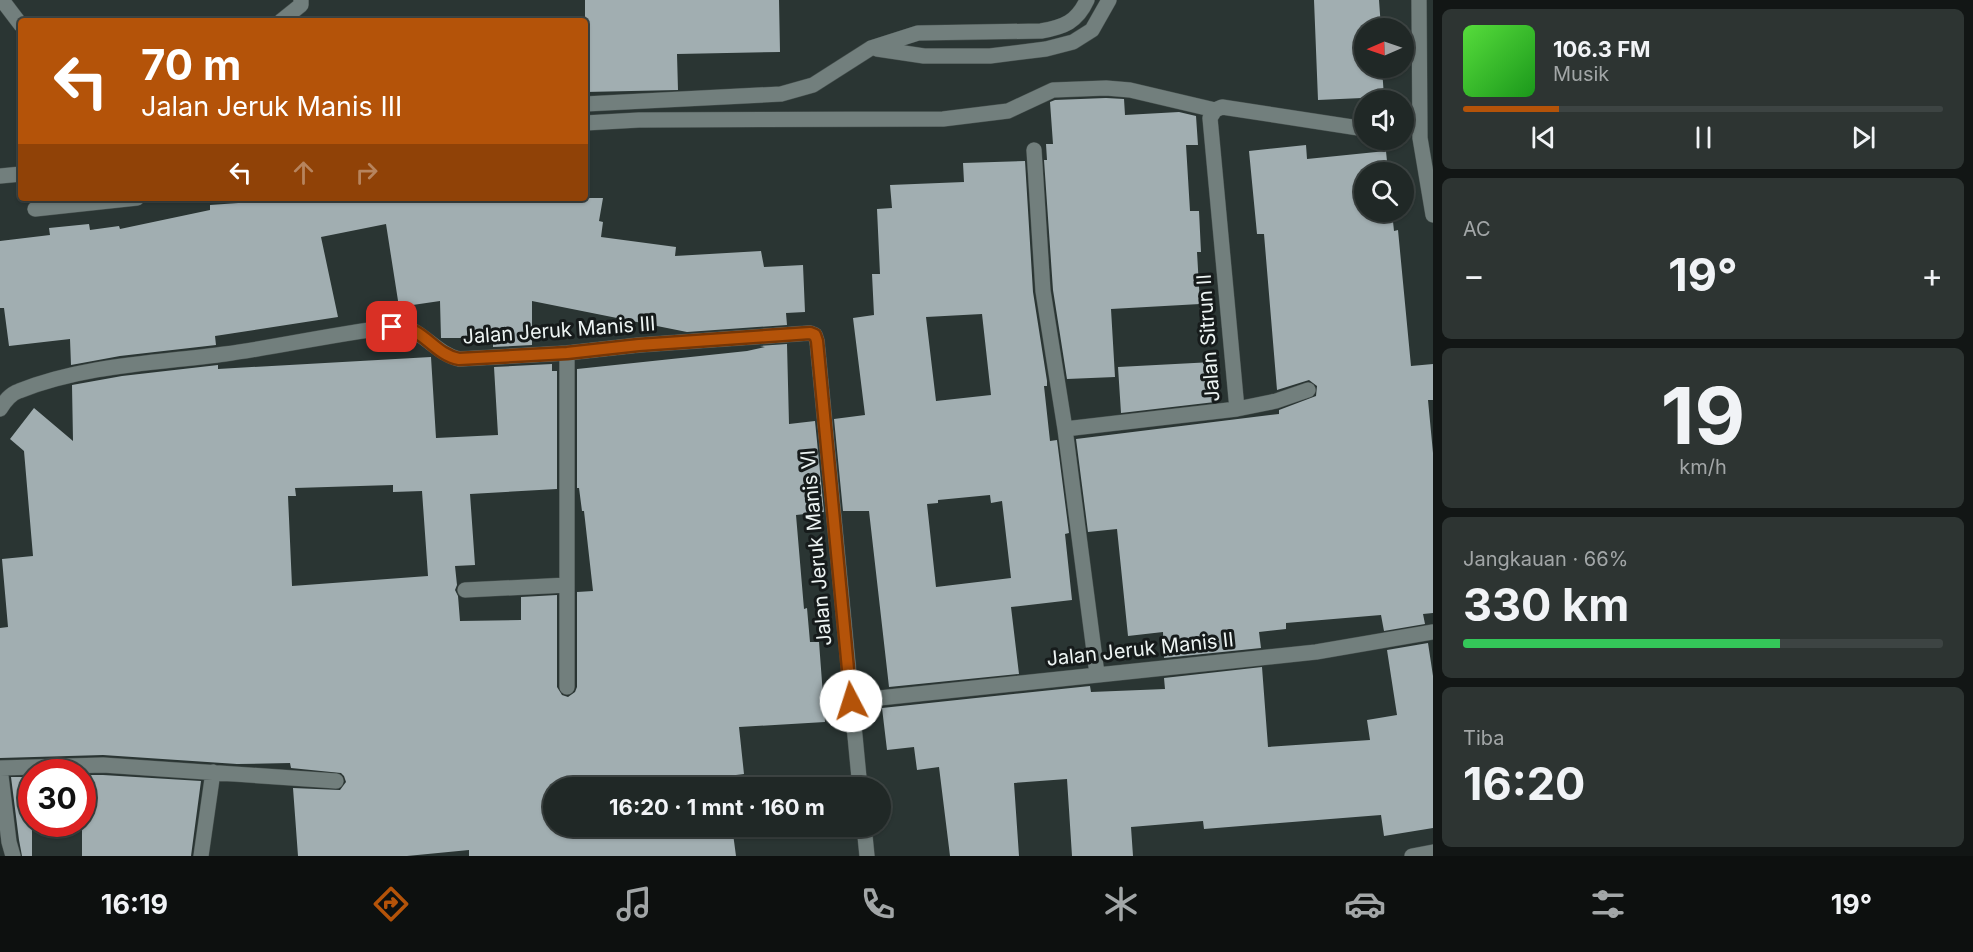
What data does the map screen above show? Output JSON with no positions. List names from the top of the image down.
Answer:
{
  "streets": {
    "street": [
      "Jalan Jeruk Manis III",
      "Jalan Sitrun II",
      "Jalan Jeruk Manis VI",
      "Jalan Jeruk Manis II"
    ]
  },
  "crossings": [
    ["Jalan Jeruk Manis III", "Jalan Jeruk Manis VI"],
    ["Jalan Jeruk Manis VI", "Jalan Jeruk Manis II"]
  ],
  "north": "left",
  "page": {
    "turn": ["70 m", "Jalan Jeruk Manis III"],
    "song": ["106.3 FM", "Musik"],
    "tile": [
      "AC",
      ["19", "km/h"],
      ["Jangkauan · 66%", "330 km"],
      ["Tiba", "16:20"]
    ],
    "heat": ["−", "19°", "+"],
    "limit": "30",
    "trip": "16:20 · 1 mnt · 160 m",
    "tabs": ["16:19", "19°"]
  }
}
